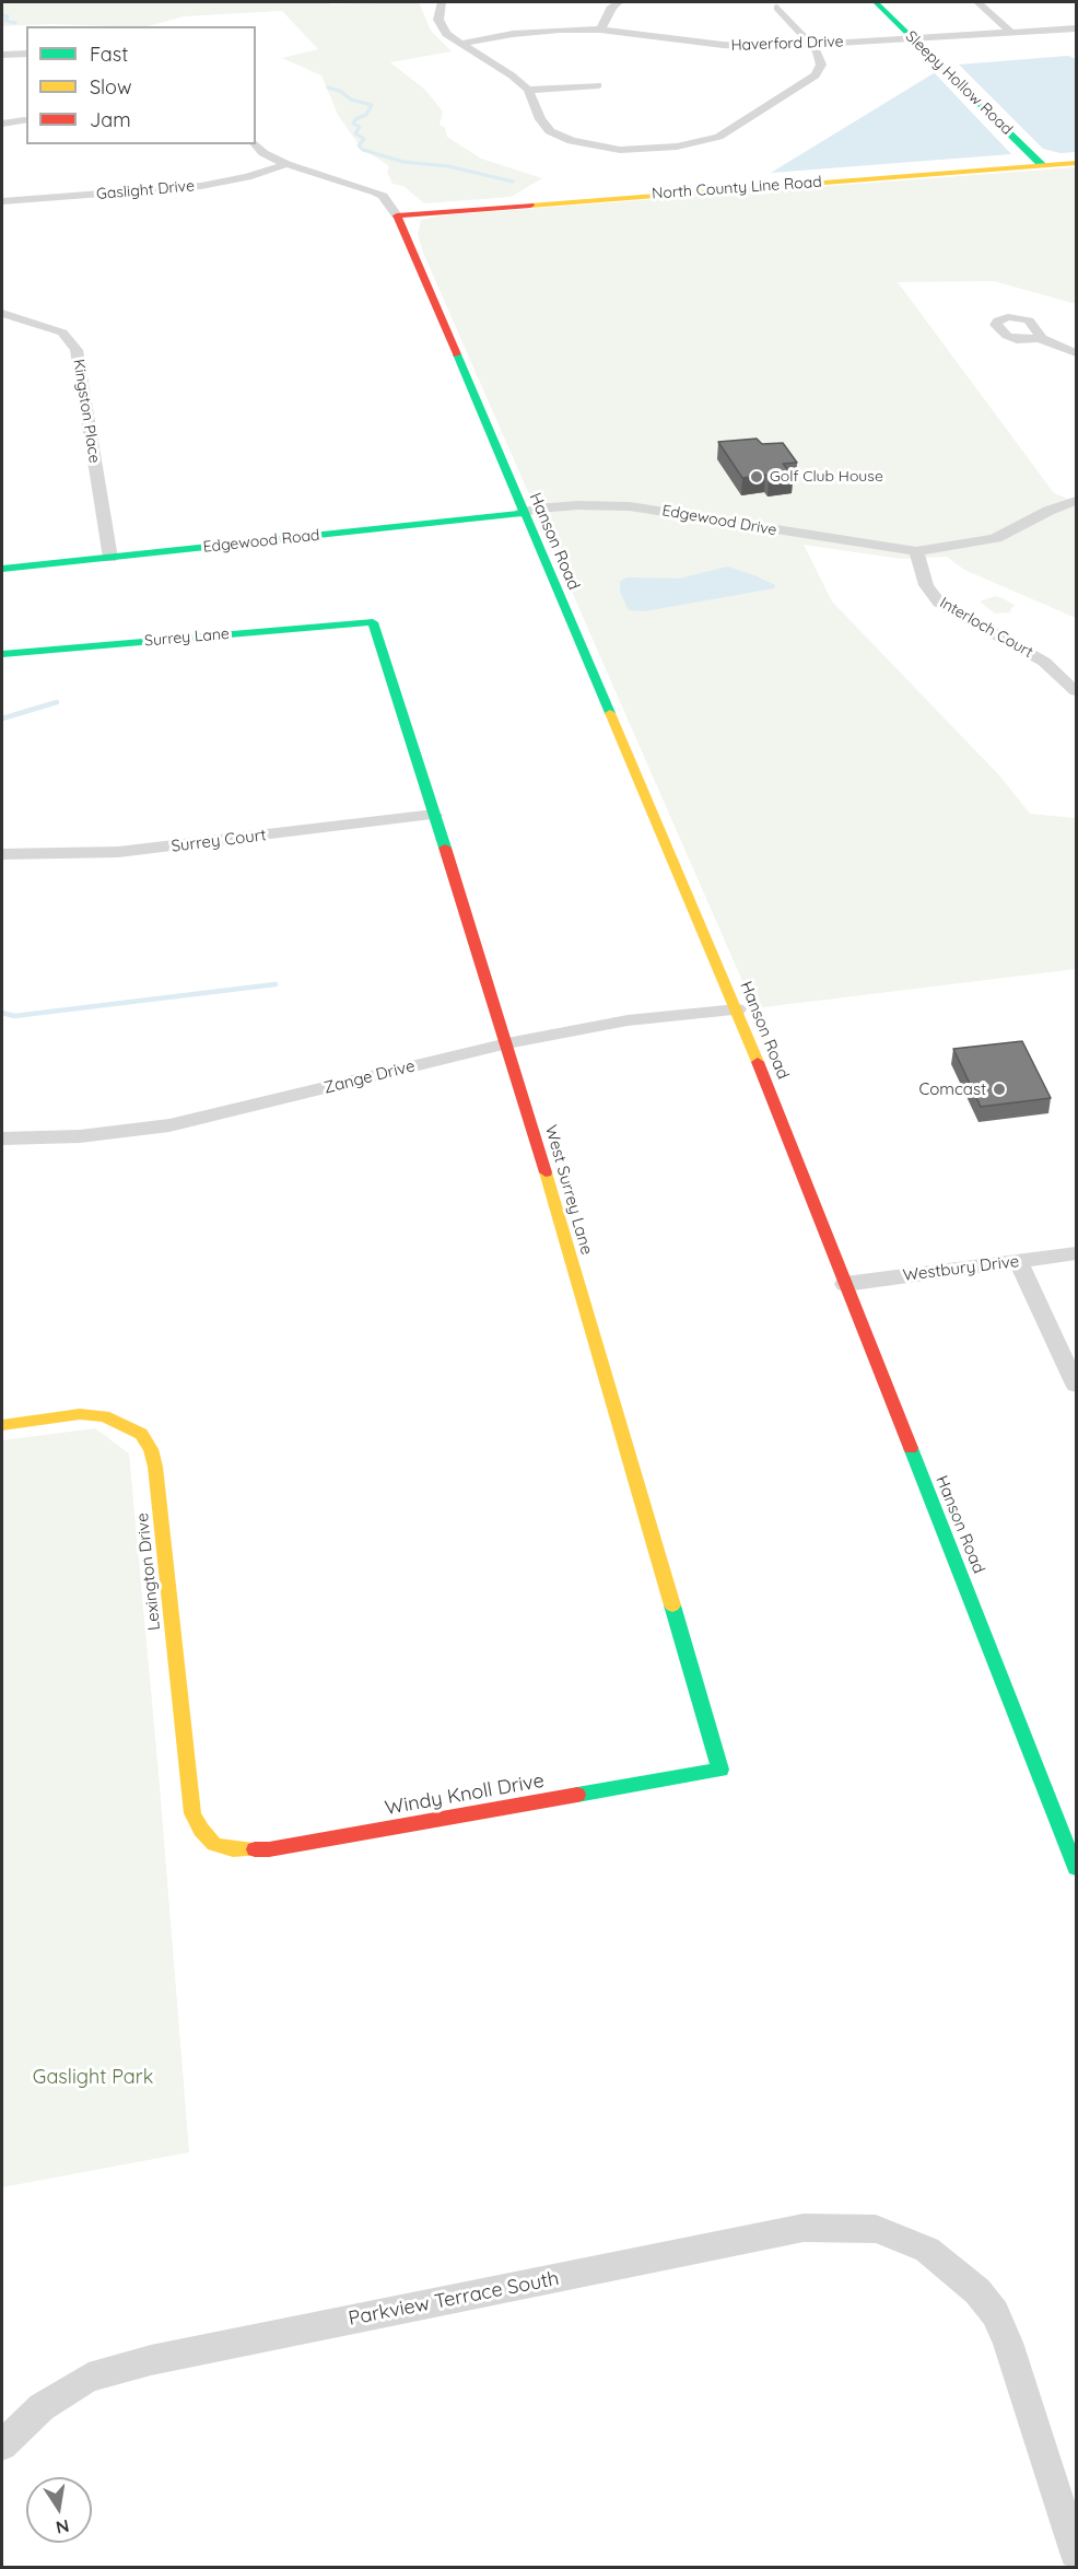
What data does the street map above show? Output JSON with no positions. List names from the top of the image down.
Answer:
{
  "streets": {
    "street": [
      "Haverford Drive",
      "Sleepy Hollow Road",
      "North County Line Road",
      "Gaslight Drive",
      "Kingston Place",
      "Edgewood Drive",
      "Edgewood Road",
      "Hanson Road",
      "Interloch Court",
      "Surrey Lane",
      "Surrey Court",
      "Zange Drive",
      "West Surrey Lane",
      "Westbury Drive",
      "Lexington Drive",
      "Windy Knoll Drive",
      "Parkview Terrace South"
    ]
  },
  "crossings": [
    ["Haverford Drive", "Sleepy Hollow Road"],
    ["Sleepy Hollow Road", "North County Line Road"],
    ["North County Line Road", "Hanson Road"],
    ["Kingston Place", "Edgewood Road"],
    ["Edgewood Drive", "Edgewood Road"],
    ["Edgewood Drive", "Hanson Road"],
    ["Edgewood Drive", "Interloch Court"],
    ["Edgewood Road", "Hanson Road"],
    ["Hanson Road", "Zange Drive"],
    ["Hanson Road", "Westbury Drive"],
    ["Surrey Lane", "West Surrey Lane"],
    ["Surrey Court", "West Surrey Lane"],
    ["Zange Drive", "West Surrey Lane"],
    ["West Surrey Lane", "Windy Knoll Drive"],
    ["Lexington Drive", "Windy Knoll Drive"]
  ],
  "parks": ["Gaslight Park"],
  "places": ["Golf Club House", "Comcast"],
  "legend": ["Fast", "Slow", "Jam"],
  "north": "bottom"
}
